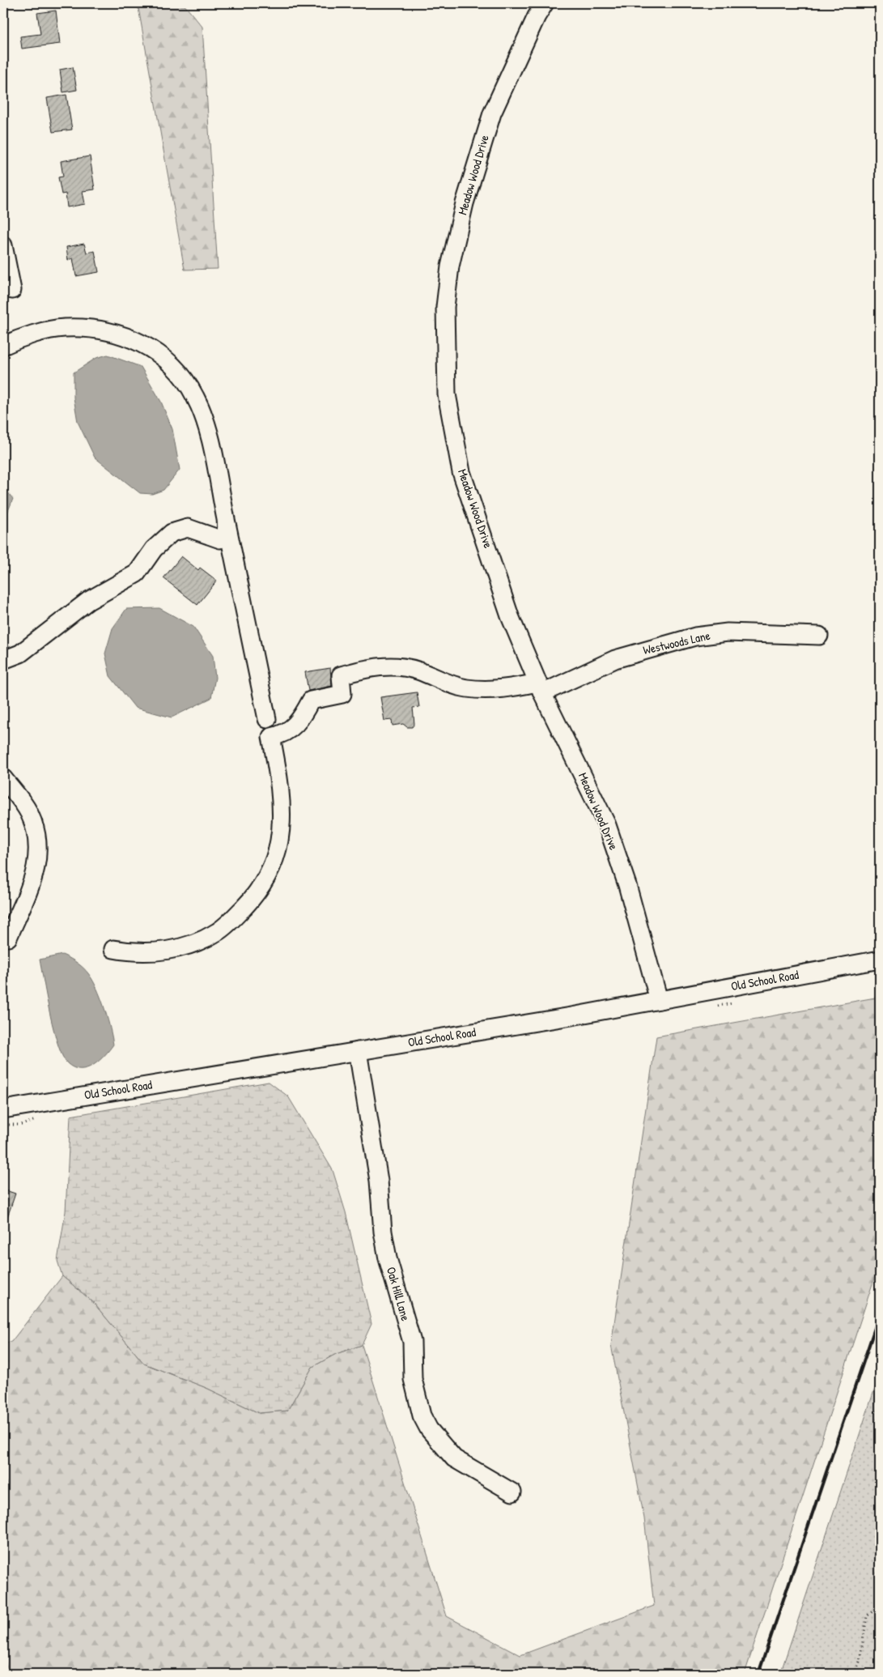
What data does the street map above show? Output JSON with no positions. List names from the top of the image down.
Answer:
{
  "streets": {
    "street": [
      "Meadow Wood Drive",
      "Westwoods Lane",
      "Old School Road",
      "Oak Hill Lane"
    ]
  },
  "crossings": [
    ["Meadow Wood Drive", "Westwoods Lane"],
    ["Meadow Wood Drive", "Old School Road"],
    ["Old School Road", "Oak Hill Lane"]
  ]
}
